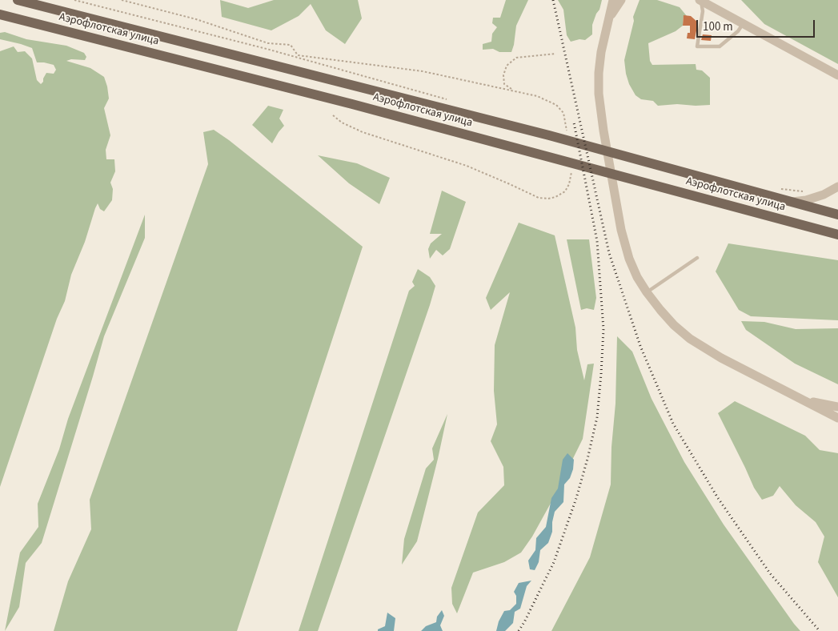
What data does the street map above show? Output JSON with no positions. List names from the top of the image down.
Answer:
{
  "streets": {
    "main road": ["Аэрофлотская улица"]
  },
  "scale_bar": "100 m"
}
